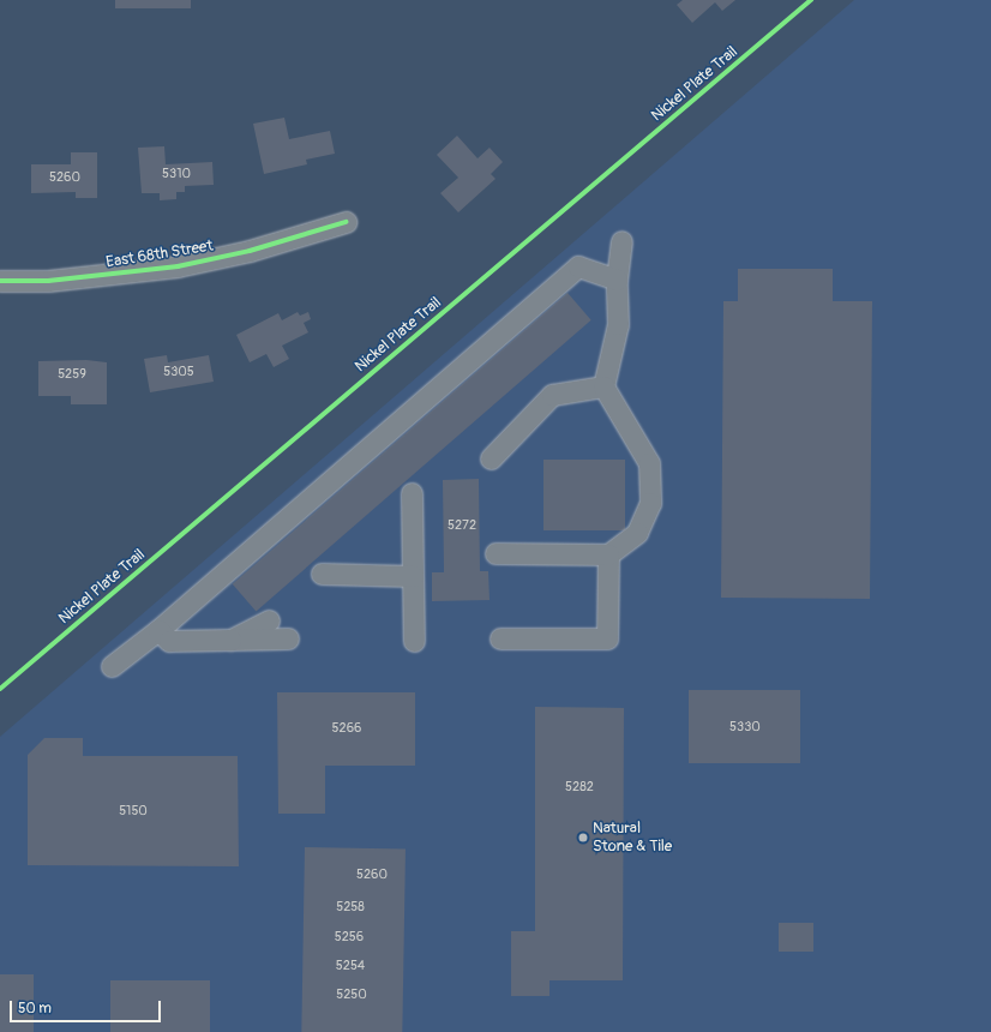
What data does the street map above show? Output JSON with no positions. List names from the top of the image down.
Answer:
{
  "streets": {
    "street": ["East 68th Street"],
    "cycle path": ["Nickel Plate Trail"]
  },
  "places": ["Natural Stone & Tile"],
  "house_numbers": [
    "5310",
    "5260",
    "5305",
    "5259",
    "5272",
    "5330",
    "5266",
    "5282",
    "5150",
    "5260",
    "5258",
    "5256",
    "5254",
    "5250"
  ],
  "scale_bar": "50 m"
}
